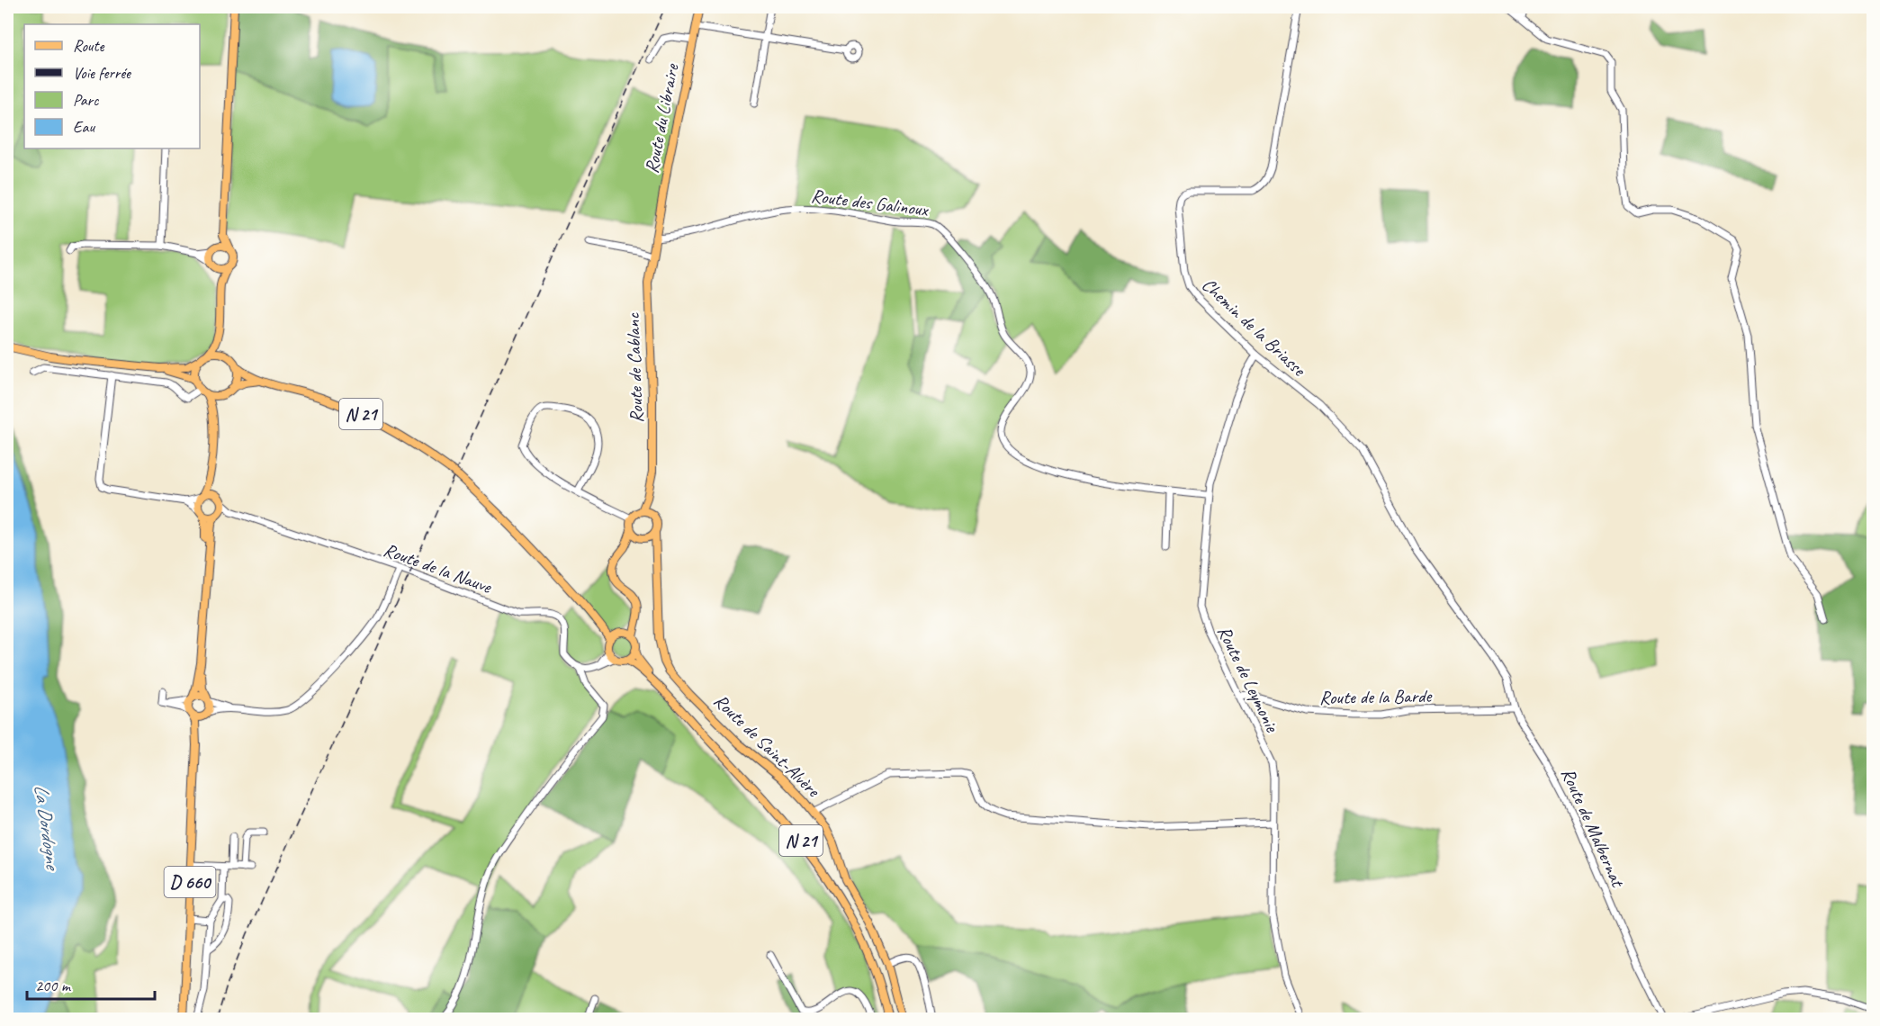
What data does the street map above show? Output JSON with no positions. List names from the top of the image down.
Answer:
{
  "streets": {
    "main road": [
      "Route du Libraire",
      "Route de Cablanc",
      "N 21",
      "Route de Saint-Alvère",
      "D 660"
    ],
    "street": [
      "Route des Galinoux",
      "Chemin de la Briasse",
      "Route de la Nauve",
      "Route de Leymonie",
      "Route de la Barde",
      "Route de Malbernat"
    ]
  },
  "crossings": [
    ["Route du Libraire", "Route des Galinoux"],
    ["Route du Libraire", "Route de Cablanc"],
    ["Route des Galinoux", "Route de Cablanc"],
    ["Route des Galinoux", "Route de Leymonie"],
    ["Chemin de la Briasse", "Route de Leymonie"],
    ["Chemin de la Briasse", "Route de Malbernat"],
    ["Route de Cablanc", "Route de Saint-Alvère"],
    ["Route de Leymonie", "Route de la Barde"],
    ["Route de la Barde", "Route de Malbernat"]
  ],
  "water": ["La Dordogne"],
  "legend": [
    "Route",
    "Voie ferrée",
    "Parc",
    "Eau"
  ],
  "scale_bar": "200 m"
}
